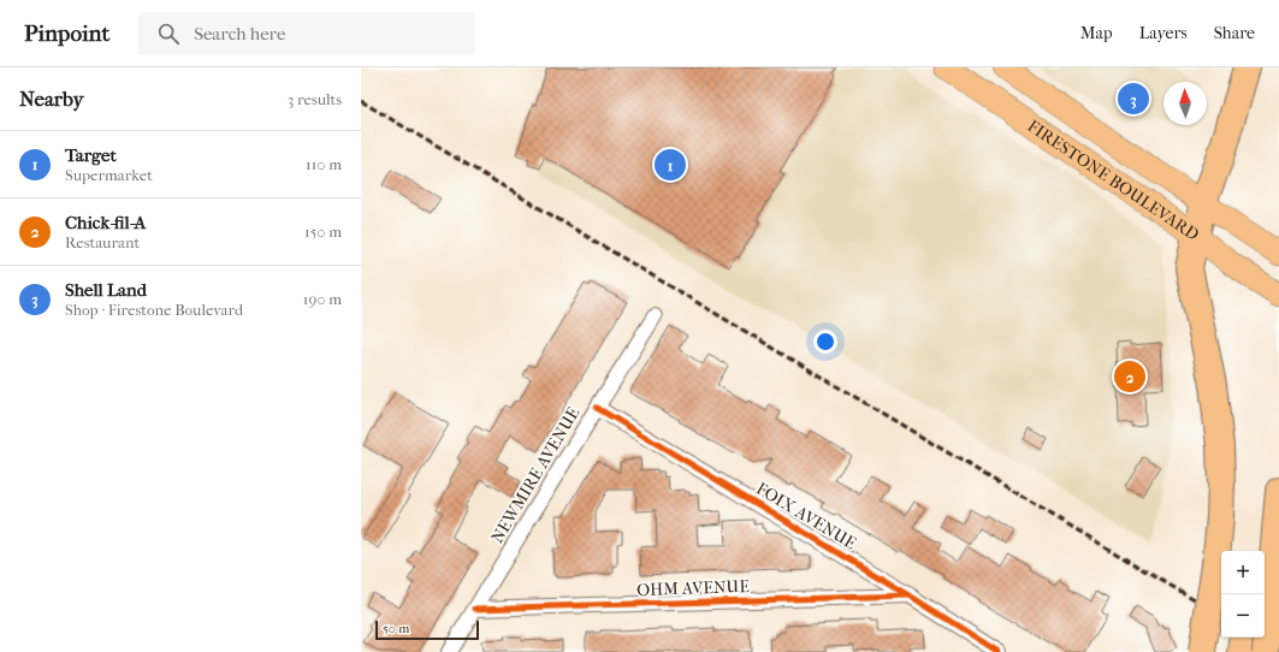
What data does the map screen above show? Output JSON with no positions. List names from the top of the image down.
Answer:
{
  "streets": {
    "main road": ["FIRESTONE BOULEVARD"],
    "street": ["NEWMIRE AVENUE", "FOIX AVENUE", "OHM AVENUE"]
  },
  "crossings": [
    ["NEWMIRE AVENUE", "FOIX AVENUE"],
    ["NEWMIRE AVENUE", "OHM AVENUE"],
    ["FOIX AVENUE", "OHM AVENUE"]
  ],
  "scale_bar": "50 m",
  "north": "top",
  "page": {
    "header": "Pinpoint",
    "search": "Search here",
    "nav": ["Map", "Layers", "Share"],
    "heading": ["Nearby", "3 results"],
    "pins": ["3", "1", "2"],
    "list": [
      {
        "mark": "1",
        "name": "Target",
        "note": "Supermarket",
        "value": "110 m"
      },
      {
        "mark": "2",
        "name": "Chick-fil-A",
        "note": "Restaurant",
        "value": "150 m"
      },
      {
        "mark": "3",
        "name": "Shell Land",
        "note": "Shop · Firestone Boulevard",
        "value": "190 m"
      }
    ],
    "map_buttons": ["+", "−"],
    "scale": "50 m"
  }
}
